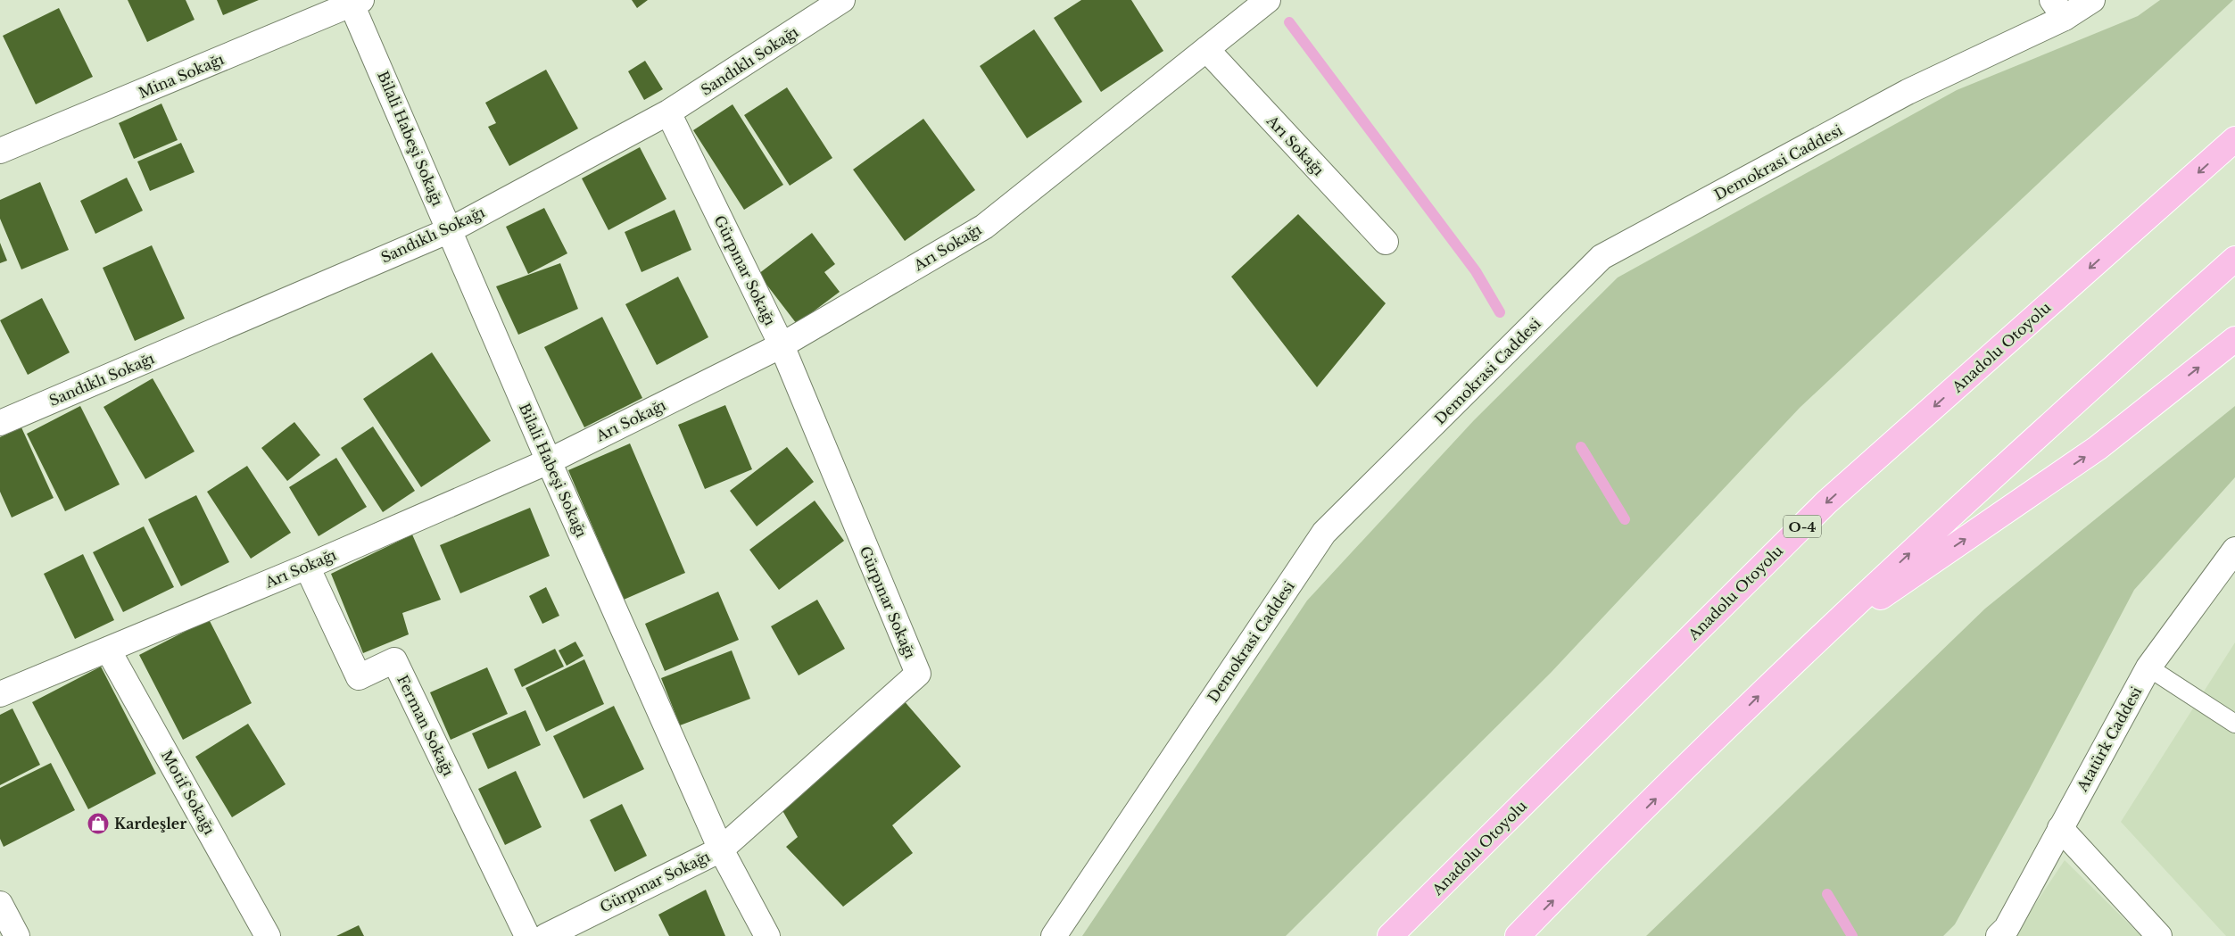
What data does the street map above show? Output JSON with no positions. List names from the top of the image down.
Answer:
{
  "streets": {
    "highway": ["Anadolu Otoyolu", "O-4"],
    "street": [
      "Sandıklı Sokağı",
      "Mina Sokağı",
      "Bilali Habeşi Sokağı",
      "Arı Sokağı",
      "Demokrasi Caddesi",
      "Gürpınar Sokağı",
      "Ferman Sokağı",
      "Atatürk Caddesi",
      "Motif Sokağı"
    ]
  },
  "crossings": [
    ["Sandıklı Sokağı", "Bilali Habeşi Sokağı"],
    ["Sandıklı Sokağı", "Gürpınar Sokağı"],
    ["Mina Sokağı", "Bilali Habeşi Sokağı"],
    ["Bilali Habeşi Sokağı", "Arı Sokağı"],
    ["Bilali Habeşi Sokağı", "Gürpınar Sokağı"],
    ["Arı Sokağı", "Gürpınar Sokağı"],
    ["Arı Sokağı", "Ferman Sokağı"],
    ["Arı Sokağı", "Motif Sokağı"]
  ],
  "places": {
    "shop": ["Kardeşler"]
  }
}
